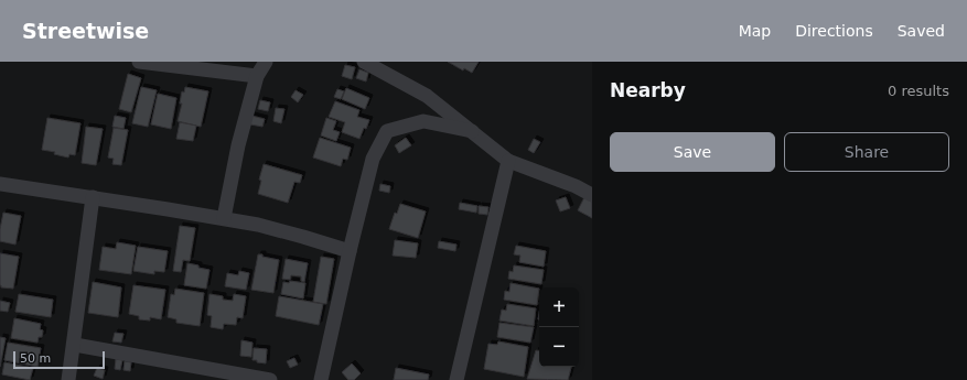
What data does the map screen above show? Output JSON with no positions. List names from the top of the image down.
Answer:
{
  "scale_bar": "50 m",
  "page": {
    "header": "Streetwise",
    "nav": ["Map", "Directions", "Saved"],
    "heading": ["Nearby", "0 results"],
    "buttons": ["Save", "Share"],
    "map_buttons": ["+", "−"],
    "scale": "50 m"
  }
}
